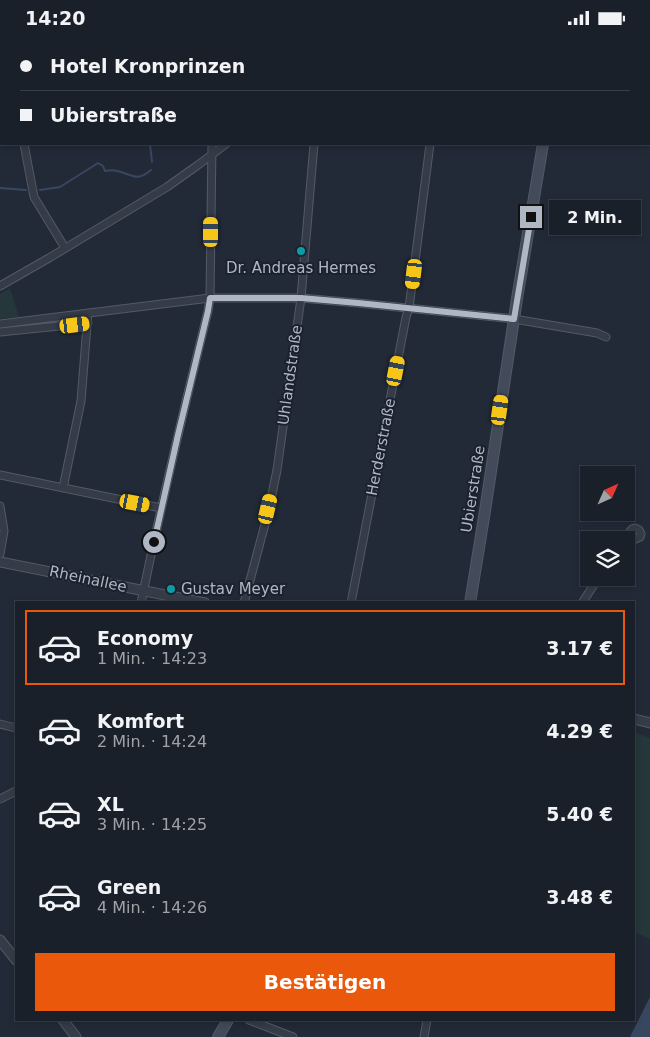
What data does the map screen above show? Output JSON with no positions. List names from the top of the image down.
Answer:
{
  "streets": {
    "main road": ["Ubierstraße"],
    "street": ["Uhlandstraße", "Herderstraße", "Rheinallee"]
  },
  "places": ["Dr. Andreas Hermes", "Gustav Meyer"],
  "north": "top right",
  "page": {
    "status": "14:20",
    "banner": ["Hotel Kronprinzen", "Ubierstraße"],
    "bubble": "2 Min.",
    "list": [
      {
        "name": "Economy",
        "note": "1 Min. · 14:23",
        "value": "3.17 €"
      },
      {
        "name": "Komfort",
        "note": "2 Min. · 14:24",
        "value": "4.29 €"
      },
      {
        "name": "XL",
        "note": "3 Min. · 14:25",
        "value": "5.40 €"
      },
      {
        "name": "Green",
        "note": "4 Min. · 14:26",
        "value": "3.48 €"
      }
    ],
    "buttons": "Bestätigen"
  }
}
